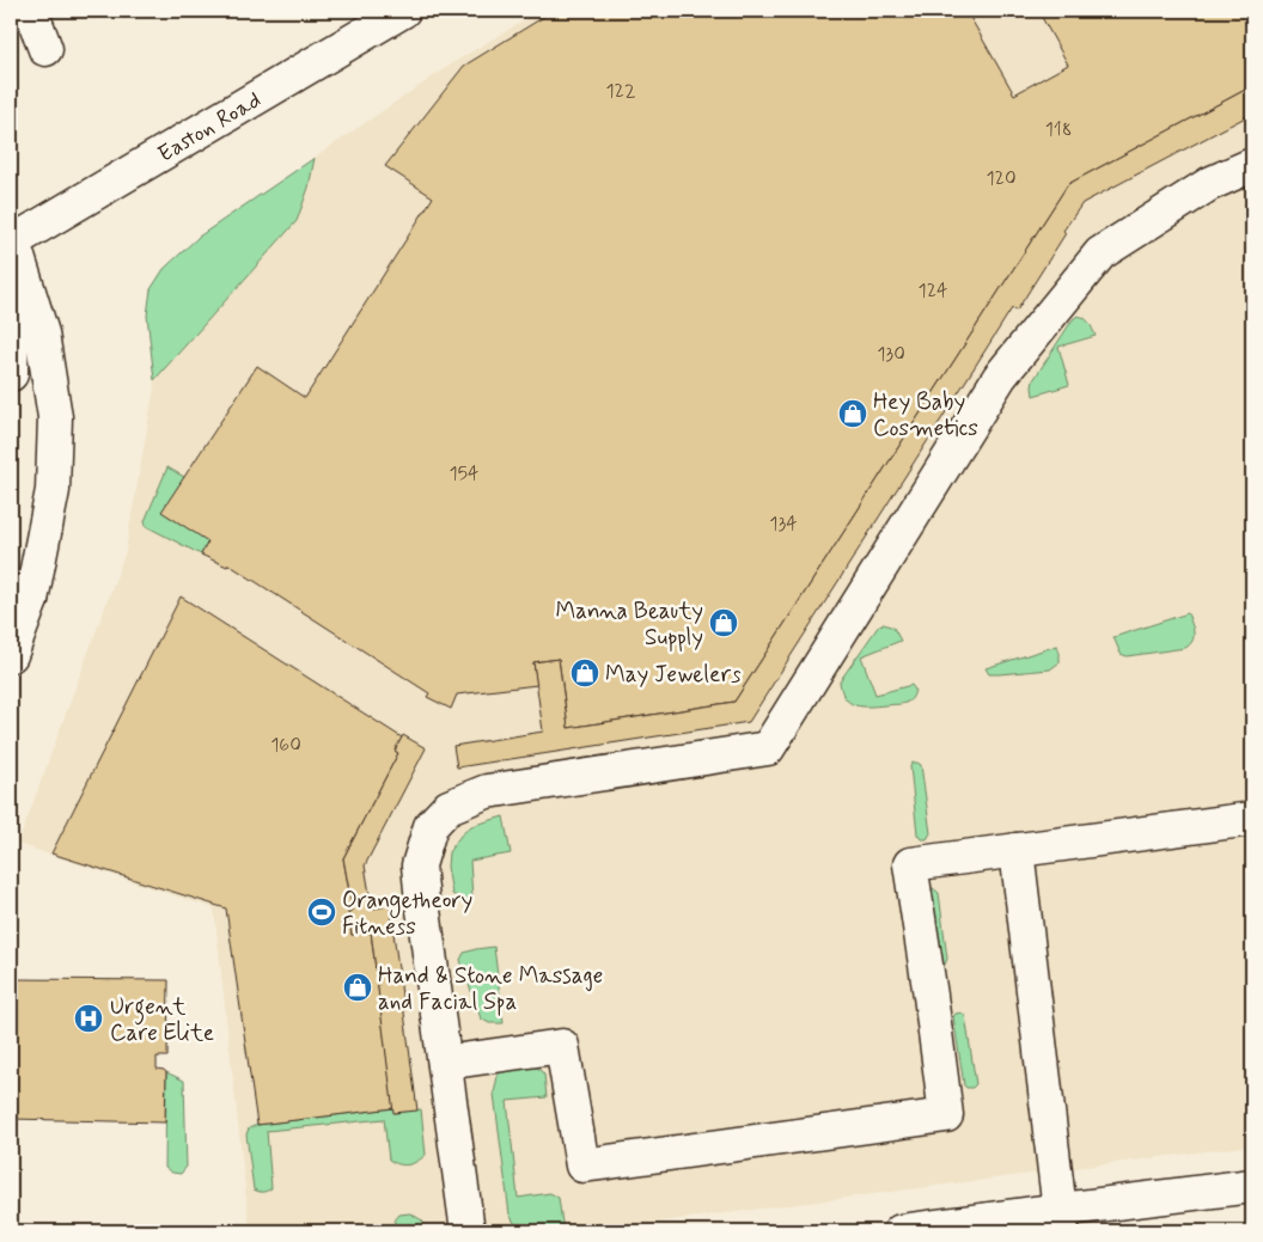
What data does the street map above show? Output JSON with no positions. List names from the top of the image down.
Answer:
{
  "streets": {
    "main road": ["Easton Road"]
  },
  "places": {
    "shop": [
      "Hey Baby Cosmetics",
      "Manna Beauty Supply",
      "May Jewelers",
      "Hand & Stone Massage and Facial Spa"
    ],
    "sports": ["Orangetheory Fitness"],
    "hospital": ["Urgent Care Elite"]
  },
  "house_numbers": [
    "122",
    "118",
    "120",
    "124",
    "130",
    "154",
    "134",
    "160"
  ]
}
